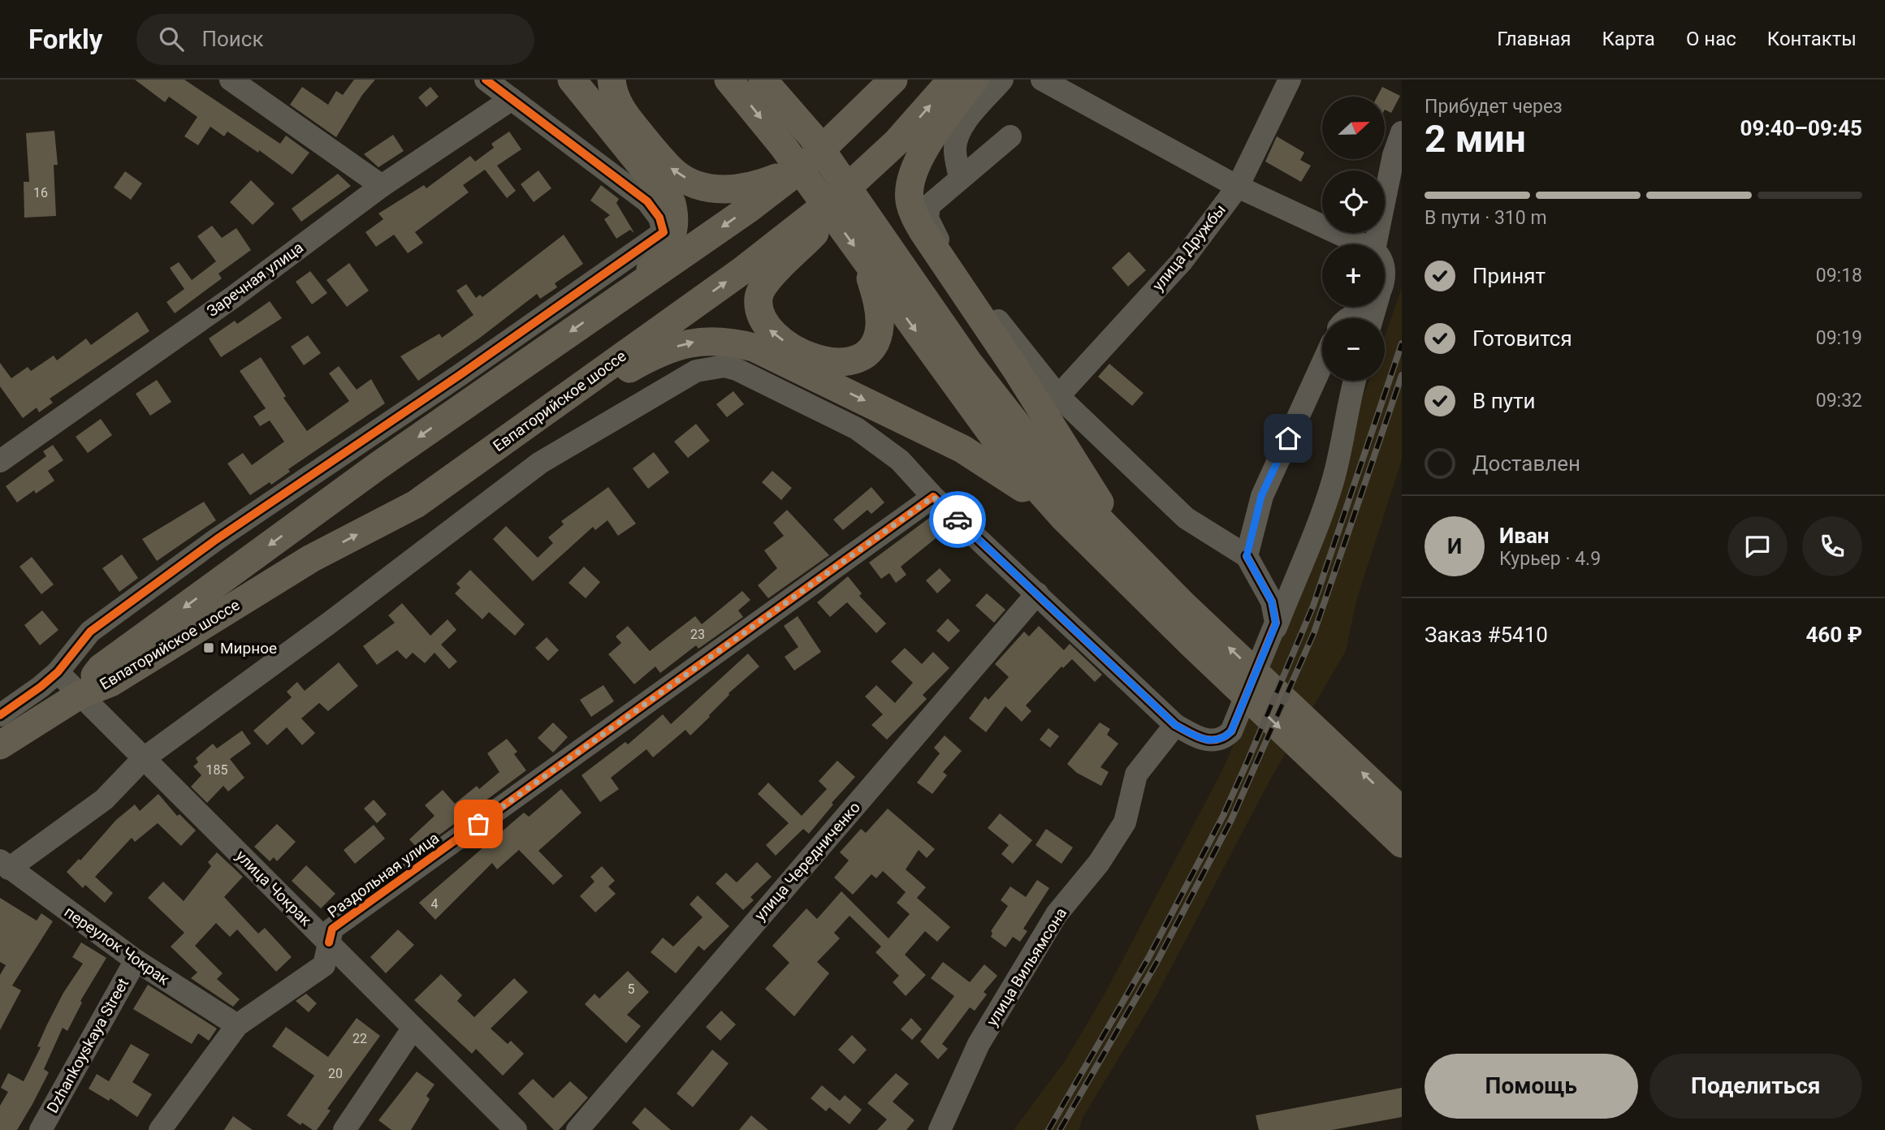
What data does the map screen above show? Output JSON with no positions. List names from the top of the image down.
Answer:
{
  "streets": {
    "main road": ["Евпаторийское шоссе"],
    "street": [
      "улица Дружбы",
      "Заречная улица",
      "улица Чередниченко",
      "Раздольная улица",
      "улица Чокрак",
      "переулок Чокрак",
      "улица Вильямсона",
      "Dzhankoyskaya Street"
    ]
  },
  "crossings": [
    ["Евпаторийское шоссе", "улица Чокрак"],
    ["Раздольная улица", "улица Чокрак"],
    ["Раздольная улица", "переулок Чокрак"],
    ["переулок Чокрак", "Dzhankoyskaya Street"]
  ],
  "places": {
    "transit": ["Мирное"]
  },
  "house_numbers": [
    "16",
    "23",
    "185",
    "4",
    "5",
    "22",
    "20"
  ],
  "north": "right",
  "page": {
    "header": "Forkly",
    "search": "Поиск",
    "nav": [
      "Главная",
      "Карта",
      "О нас",
      "Контакты"
    ],
    "heading": ["2 мин", "Прибудет через", "09:40–09:45"],
    "panel": [
      "Иван",
      "Курьер · 4.9",
      "Заказ #5410",
      "460 ₽"
    ],
    "map_buttons": ["+", "−"],
    "bar": "В пути · 310 m",
    "list": [
      ["Принят", "09:18"],
      ["Готовится", "09:19"],
      ["В пути", "09:32"],
      "Доставлен"
    ],
    "round": "И",
    "buttons": ["Помощь", "Поделиться"]
  }
}
